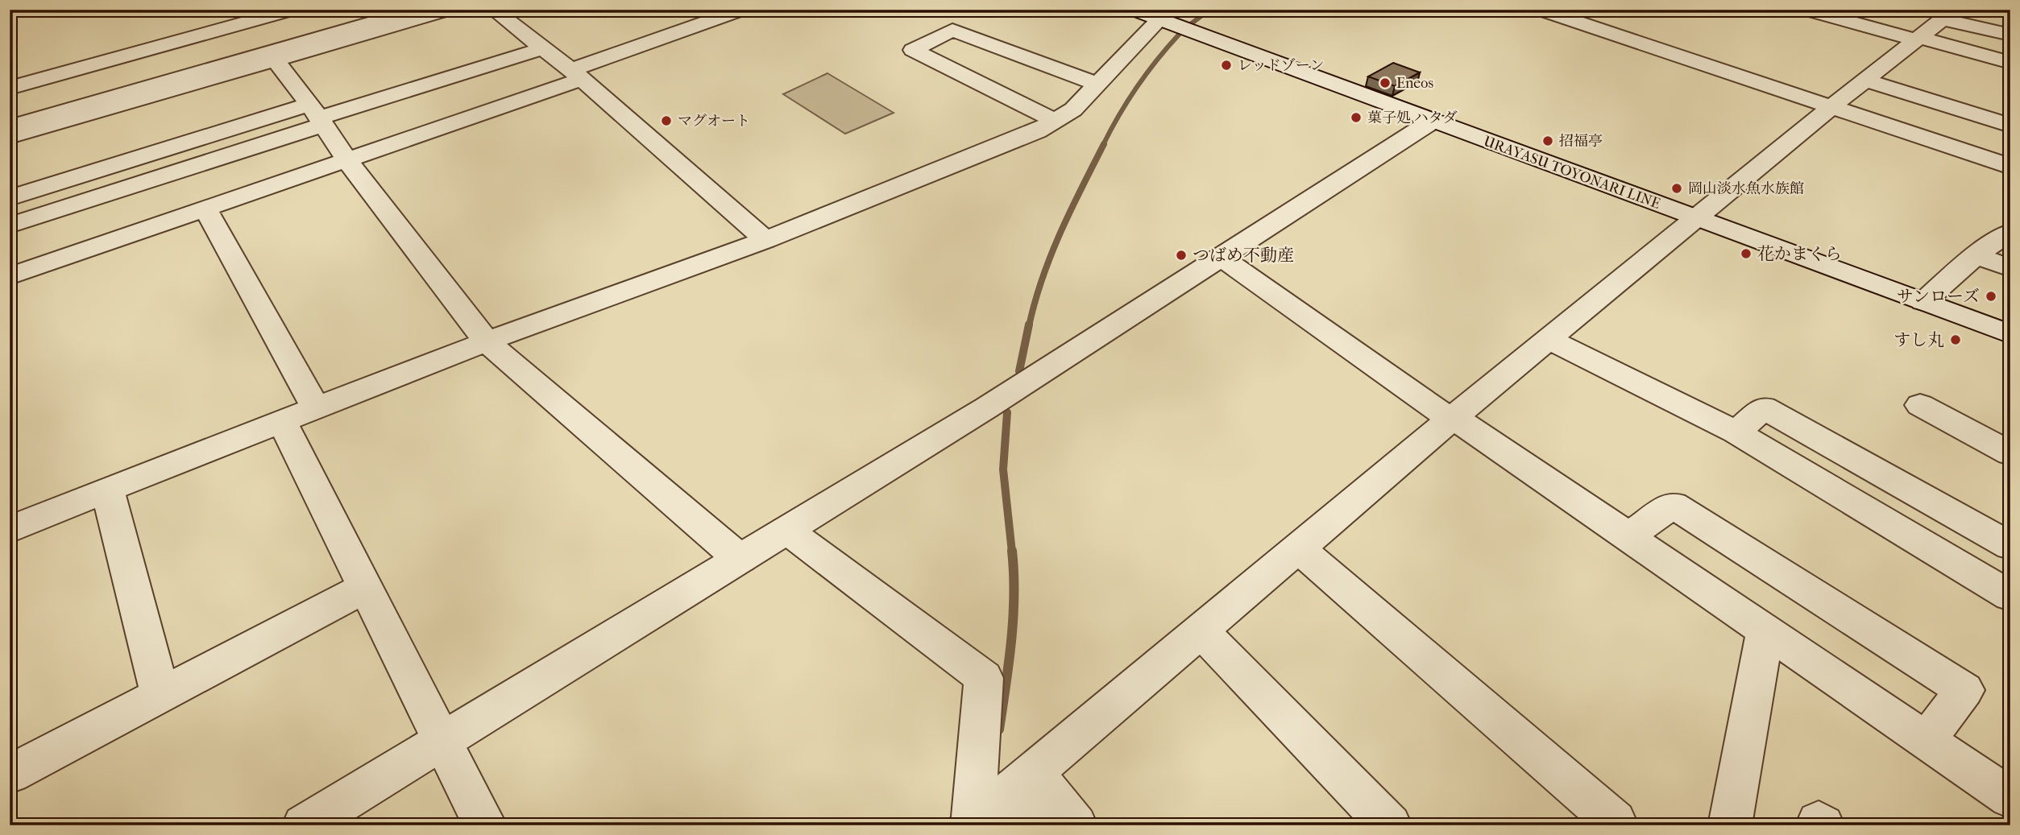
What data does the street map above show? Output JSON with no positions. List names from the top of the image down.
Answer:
{
  "streets": {
    "street": ["URAYASU TOYONARI LINE"]
  },
  "places": [
    "レッドゾーン",
    "Eneos",
    "菓子処 ハタダ",
    "マグオート",
    "招福亭",
    "岡山淡水魚水族館",
    "花かまくら",
    "つばめ不動産",
    "サンローズ",
    "すし丸"
  ]
}
